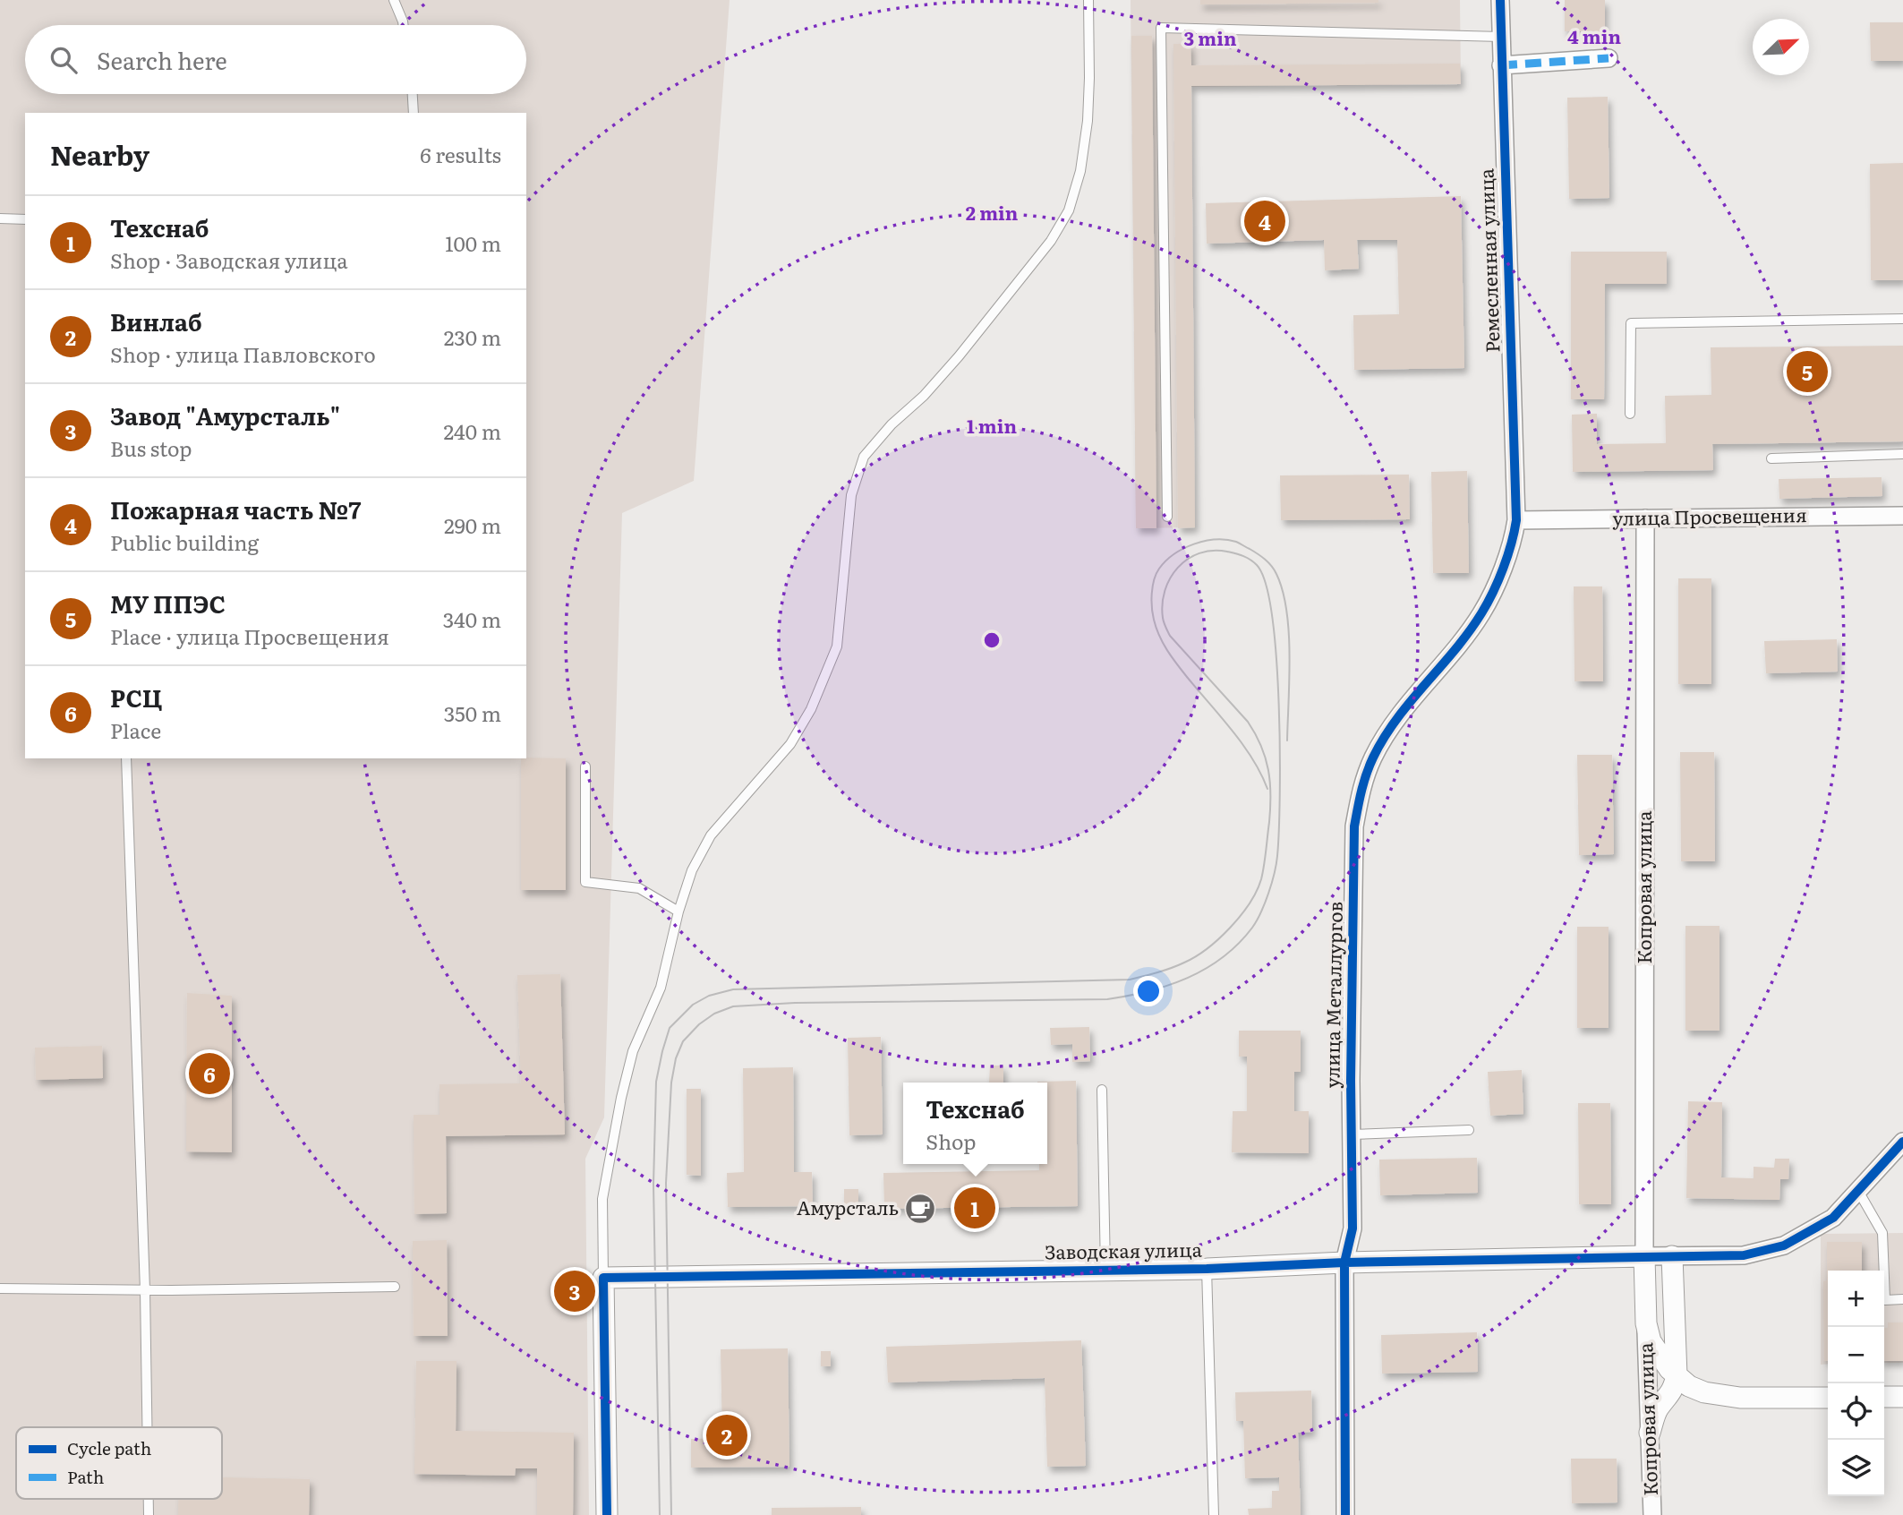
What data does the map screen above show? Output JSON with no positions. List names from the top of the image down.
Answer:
{
  "streets": {
    "street": [
      "Ремесленная улица",
      "улица Просвещения",
      "Копровая улица",
      "улица Металлургов",
      "Заводская улица"
    ]
  },
  "crossings": [
    ["Ремесленная улица", "улица Просвещения"],
    ["Ремесленная улица", "улица Металлургов"],
    ["улица Просвещения", "Копровая улица"],
    ["улица Просвещения", "улица Металлургов"],
    ["Копровая улица", "Заводская улица"],
    ["улица Металлургов", "Заводская улица"]
  ],
  "places": {
    "cafe": ["Амурсталь"]
  },
  "legend": ["Cycle path", "Path"],
  "north": "top right",
  "page": {
    "search": "Search here",
    "heading": ["Nearby", "6 results"],
    "list": [
      {
        "mark": "1",
        "name": "Техснаб",
        "note": "Shop · Заводская улица",
        "value": "100 m"
      },
      {
        "mark": "2",
        "name": "Винлаб",
        "note": "Shop · улица Павловского",
        "value": "230 m"
      },
      {
        "mark": "3",
        "name": "Завод \"Амурсталь\"",
        "note": "Bus stop",
        "value": "240 m"
      },
      {
        "mark": "4",
        "name": "Пожарная часть №7",
        "note": "Public building",
        "value": "290 m"
      },
      {
        "mark": "5",
        "name": "МУ ППЭС",
        "note": "Place · улица Просвещения",
        "value": "340 m"
      },
      {
        "mark": "6",
        "name": "РСЦ",
        "note": "Place",
        "value": "350 m"
      }
    ],
    "pins": [
      "4",
      "5",
      "6",
      "1",
      "3",
      "2"
    ],
    "popup": ["Техснаб", "Shop"],
    "map_buttons": ["+", "−"]
  },
  "rings": [
    "4 min",
    "3 min",
    "2 min",
    "1 min"
  ]
}
